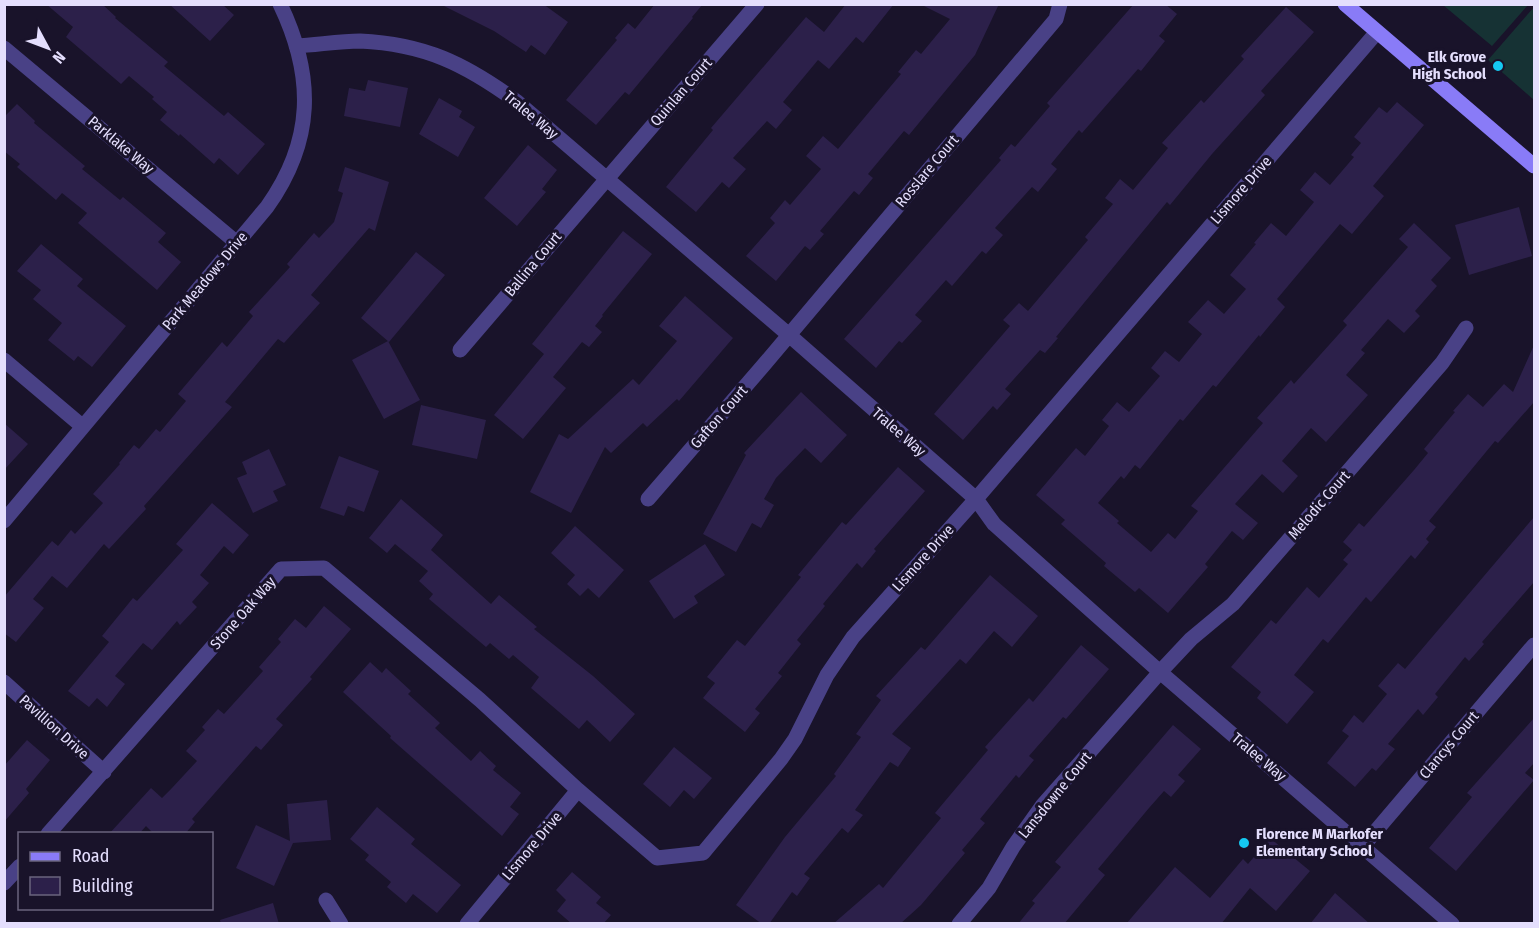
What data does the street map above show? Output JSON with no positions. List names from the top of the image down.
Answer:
{
  "streets": {
    "street": [
      "Quinlan Court",
      "Tralee Way",
      "Parklake Way",
      "Rosslare Court",
      "Lismore Drive",
      "Ballina Court",
      "Park Meadows Drive",
      "Gafton Court",
      "Melodic Court",
      "Stone Oak Way",
      "Pavillion Drive",
      "Clancys Court",
      "Lansdowne Court"
    ]
  },
  "crossings": [
    ["Quinlan Court", "Tralee Way"],
    ["Quinlan Court", "Ballina Court"],
    ["Tralee Way", "Rosslare Court"],
    ["Tralee Way", "Lismore Drive"],
    ["Tralee Way", "Ballina Court"],
    ["Tralee Way", "Park Meadows Drive"],
    ["Tralee Way", "Gafton Court"],
    ["Tralee Way", "Melodic Court"],
    ["Tralee Way", "Clancys Court"],
    ["Tralee Way", "Lansdowne Court"],
    ["Parklake Way", "Park Meadows Drive"],
    ["Rosslare Court", "Gafton Court"],
    ["Lismore Drive", "Stone Oak Way"],
    ["Melodic Court", "Lansdowne Court"],
    ["Stone Oak Way", "Pavillion Drive"]
  ],
  "places": ["Elk Grove High School", "Florence M Markofer Elementary School"],
  "legend": ["Road", "Building"],
  "north": "bottom right"
}
